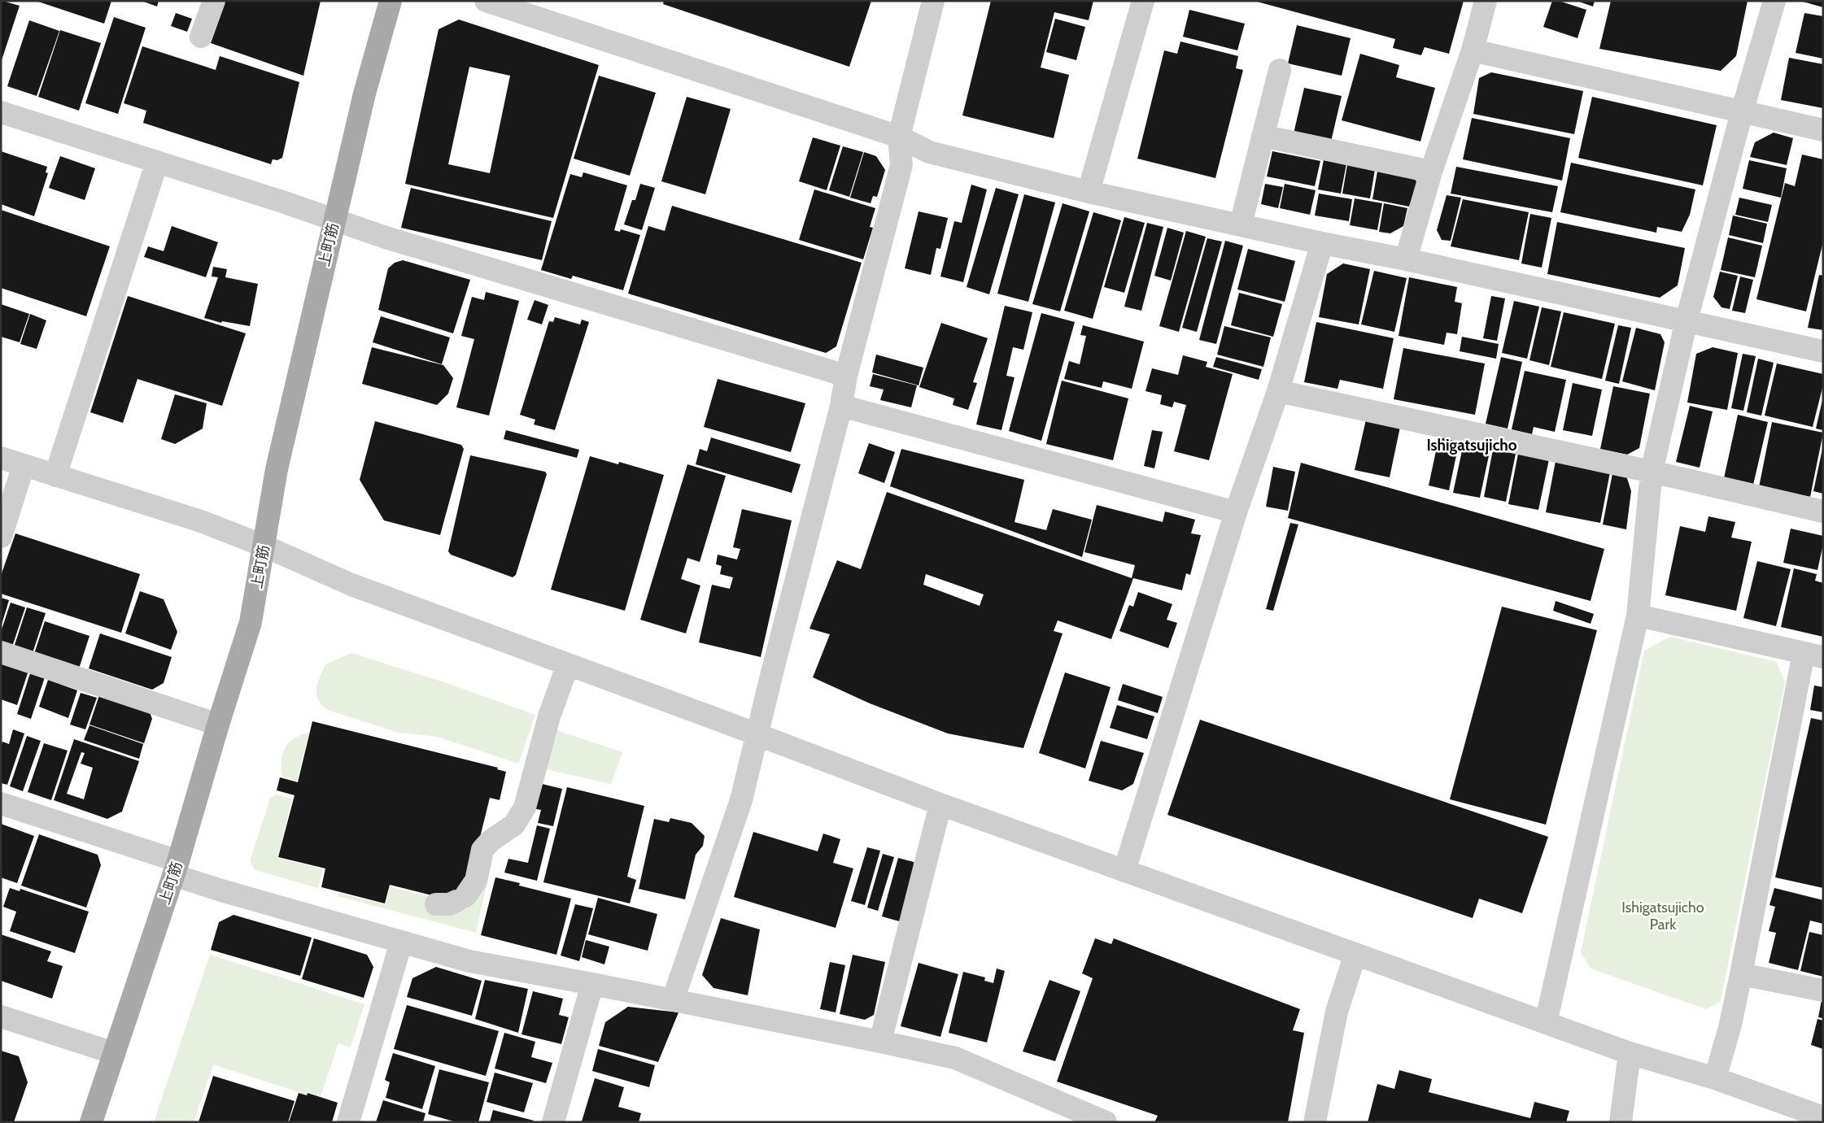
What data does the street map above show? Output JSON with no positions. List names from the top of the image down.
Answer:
{
  "streets": {
    "main road": ["上町筋"]
  },
  "districts": ["Ishigatsujicho"],
  "parks": ["Ishigatsujicho Park"]
}
